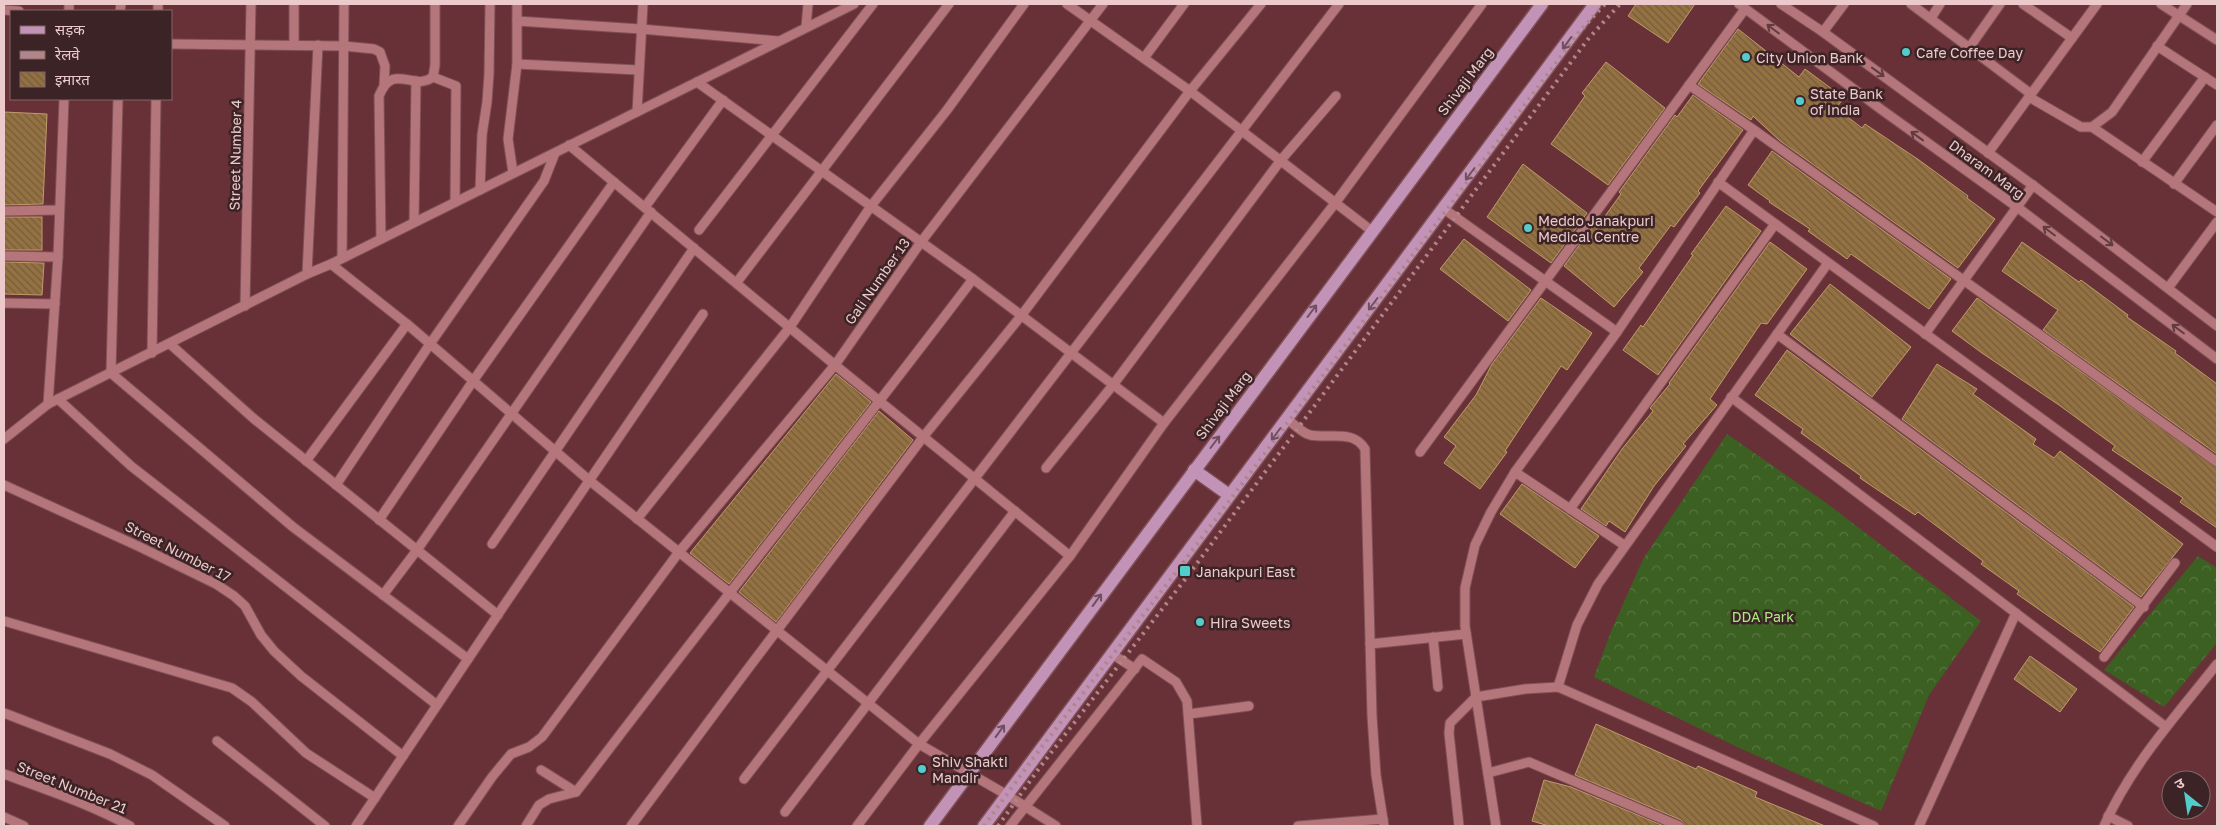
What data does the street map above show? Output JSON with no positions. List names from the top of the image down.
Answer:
{
  "streets": {
    "main road": ["Shivaji Marg"],
    "street": [
      "Street Number 4",
      "Dharam Marg",
      "Gali Number 13",
      "Street Number 17",
      "Street Number 21"
    ]
  },
  "parks": ["DDA Park"],
  "places": {
    "other": [
      "Cafe Coffee Day",
      "City Union Bank",
      "State Bank of India",
      "Meddo Janakpuri Medical Centre",
      "Hira Sweets",
      "Shiv Shakti Mandir"
    ],
    "transit": ["Janakpuri East"]
  },
  "legend": ["सड़क", "रेलवे", "इमारत"],
  "north": "top left"
}
